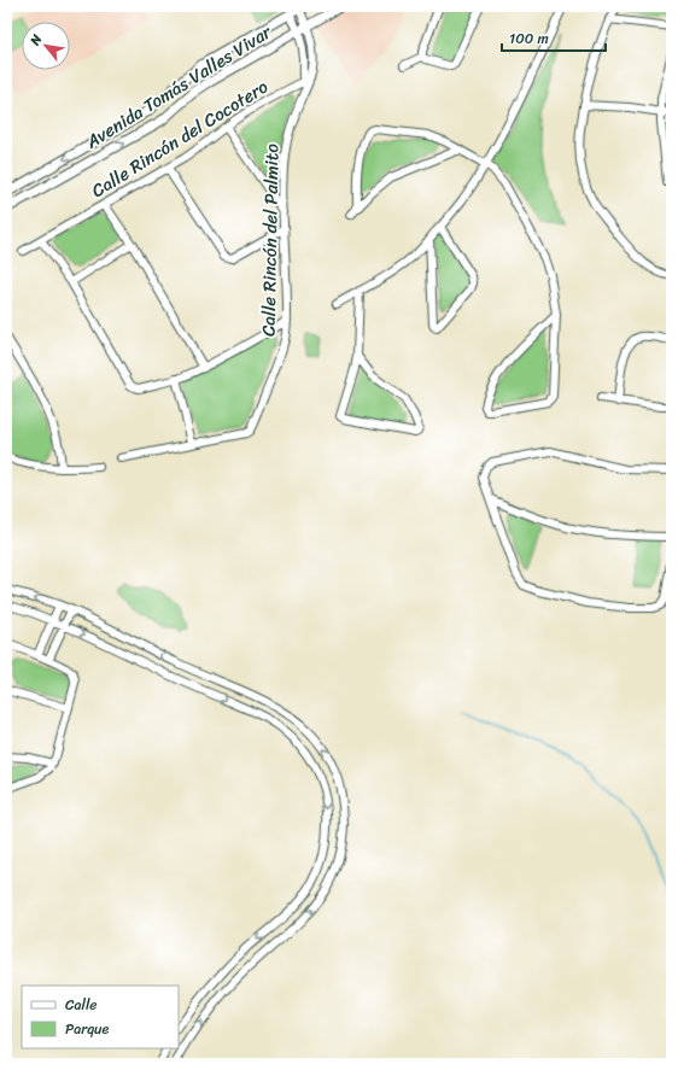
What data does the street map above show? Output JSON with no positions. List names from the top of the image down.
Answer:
{
  "streets": {
    "main road": ["Avenida Tomás Valles Vivar"],
    "street": ["Calle Rincón del Cocotero", "Calle Rincón del Palmito"]
  },
  "crossings": [
    ["Avenida Tomás Valles Vivar", "Calle Rincón del Palmito"],
    ["Calle Rincón del Cocotero", "Calle Rincón del Palmito"]
  ],
  "legend": ["Calle", "Parque"],
  "scale_bar": "100 m",
  "north": "top left"
}
